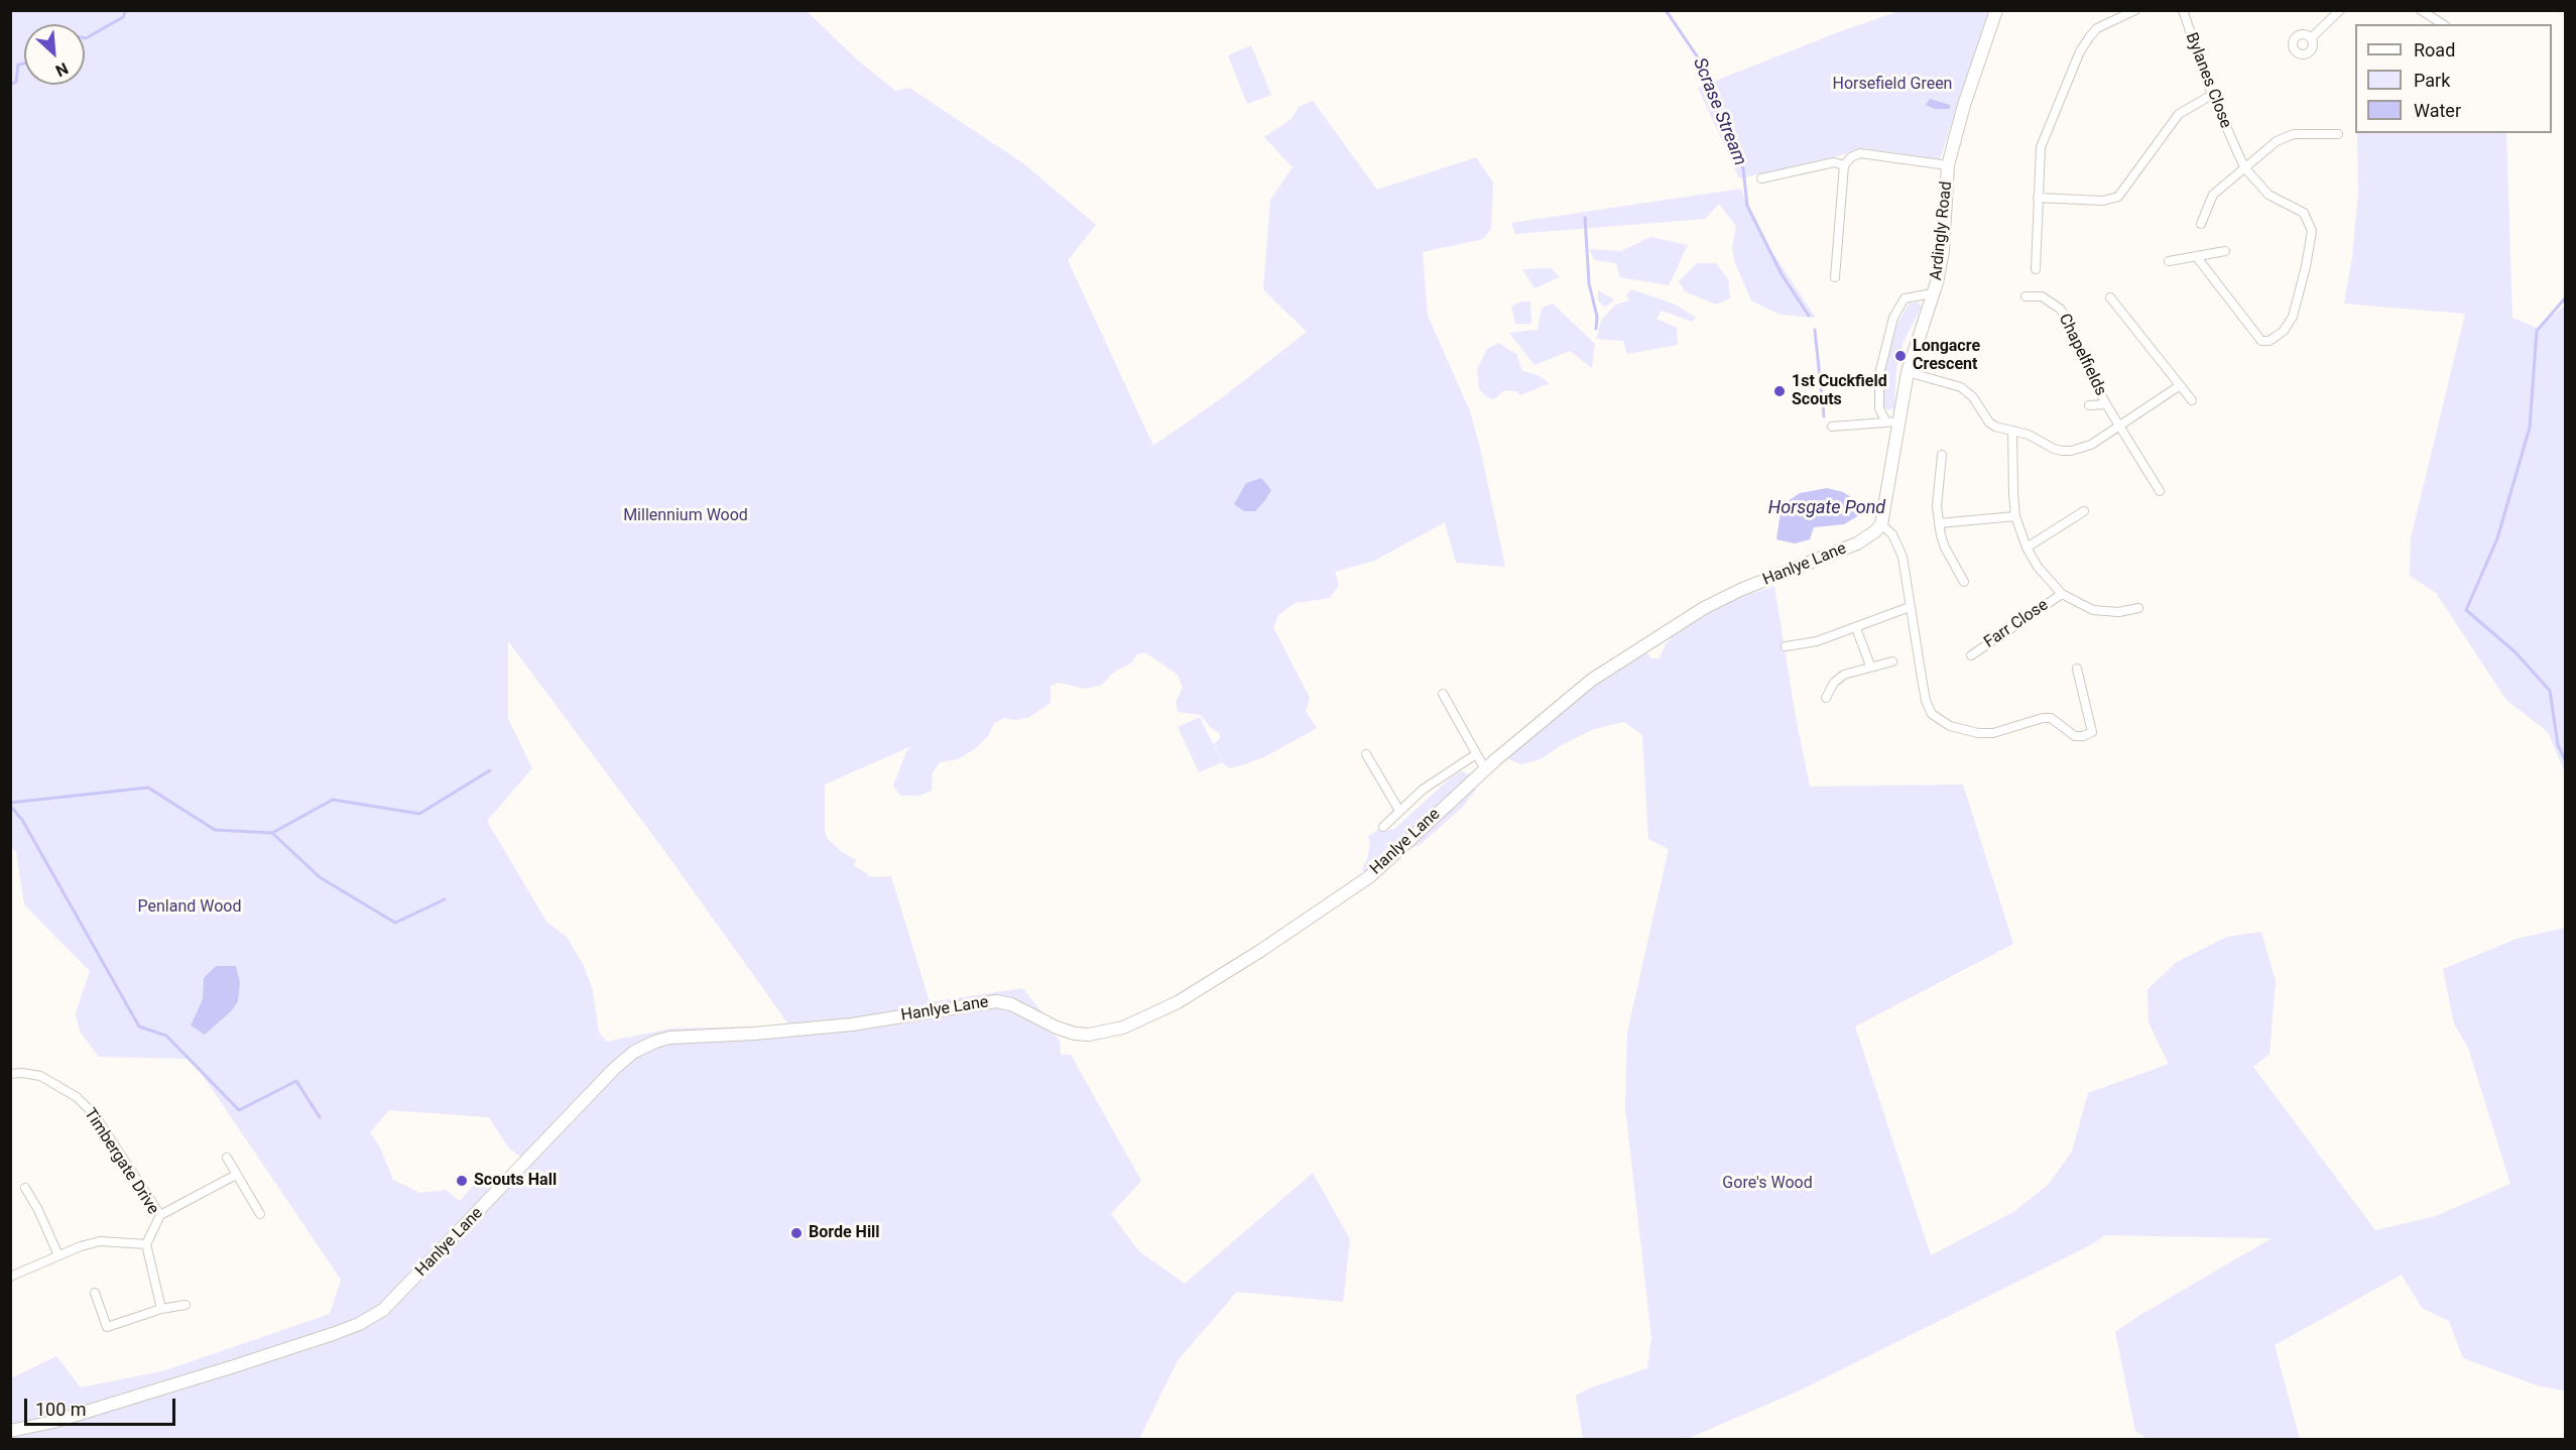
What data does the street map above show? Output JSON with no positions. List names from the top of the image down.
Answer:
{
  "streets": {
    "street": [
      "Bylanes Close",
      "Ardingly Road",
      "Chapelfields",
      "Hanlye Lane",
      "Farr Close",
      "Timbergate Drive"
    ]
  },
  "crossings": [
    ["Ardingly Road", "Hanlye Lane"]
  ],
  "water": ["Scrase Stream", "Horsgate Pond"],
  "parks": [
    "Horsefield Green",
    "Millennium Wood",
    "Penland Wood",
    "Gore's Wood"
  ],
  "places": [
    "Longacre Crescent",
    "1st Cuckfield Scouts",
    "Scouts Hall",
    "Borde Hill"
  ],
  "legend": ["Road", "Park", "Water"],
  "scale_bar": "100 m",
  "north": "bottom right"
}
